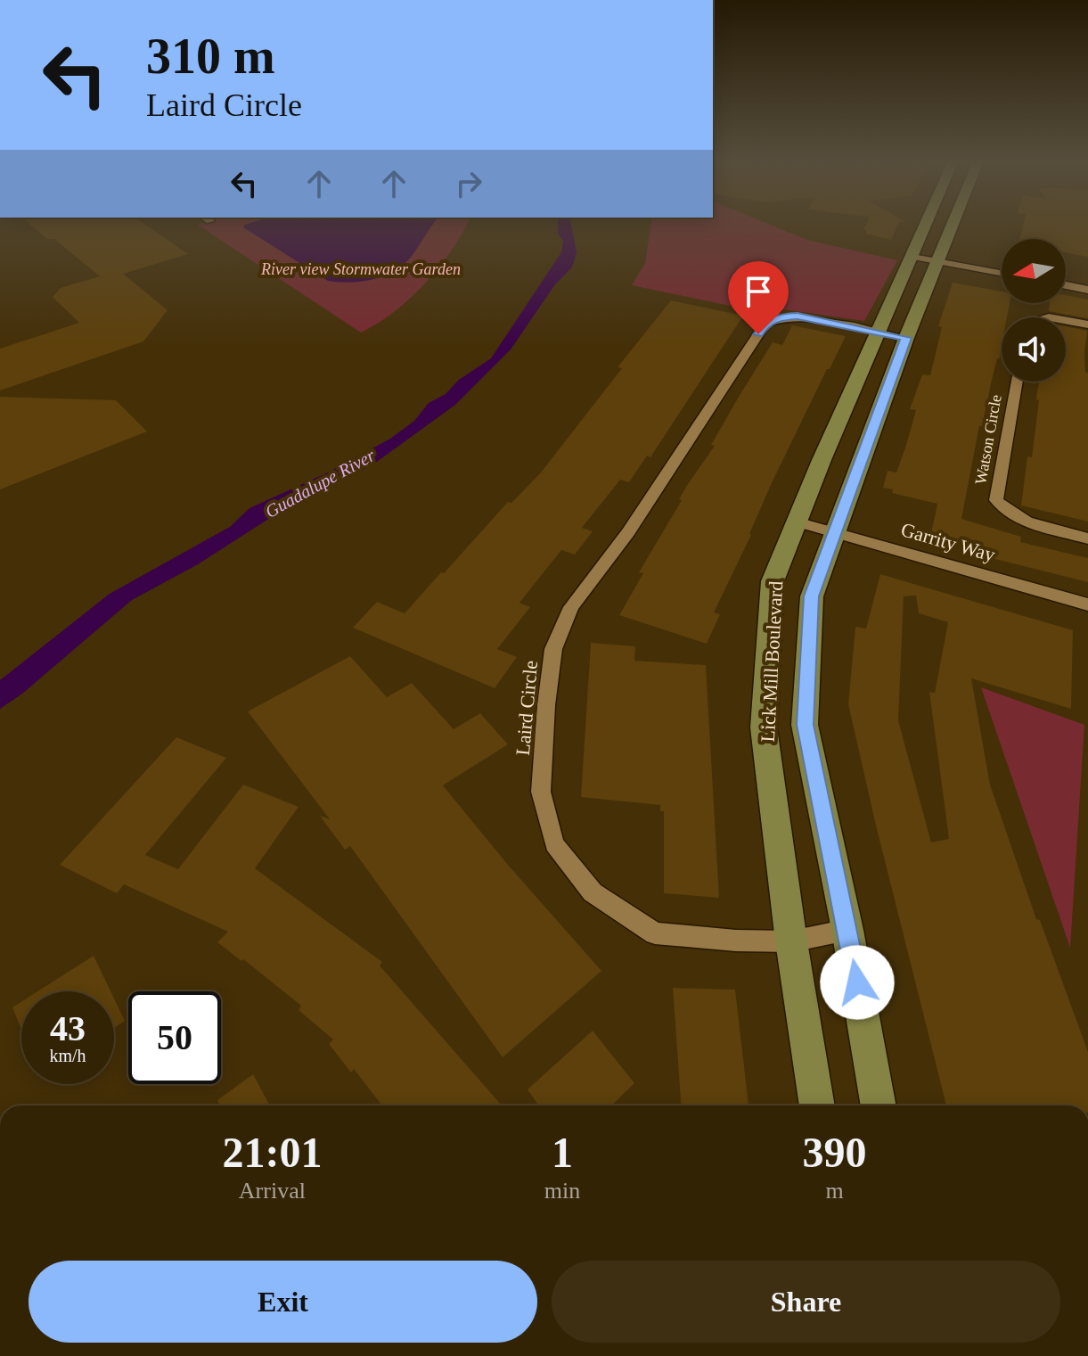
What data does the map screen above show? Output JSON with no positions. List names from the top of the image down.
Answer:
{
  "streets": {
    "main road": ["Lick Mill Boulevard"],
    "street": ["Watson Circle", "Garrity Way", "Laird Circle"]
  },
  "crossings": [
    ["Garrity Way", "Lick Mill Boulevard"],
    ["Lick Mill Boulevard", "Laird Circle"]
  ],
  "water": ["Guadalupe River"],
  "parks": ["River view Stormwater Garden"],
  "north": "left",
  "page": {
    "turn": ["310 m", "Laird Circle"],
    "speed": "43 km/h",
    "limit": "50",
    "eta": [
      "21:01",
      "Arrival",
      "1",
      "min",
      "390",
      "m"
    ],
    "buttons": ["Exit", "Share"]
  }
}
